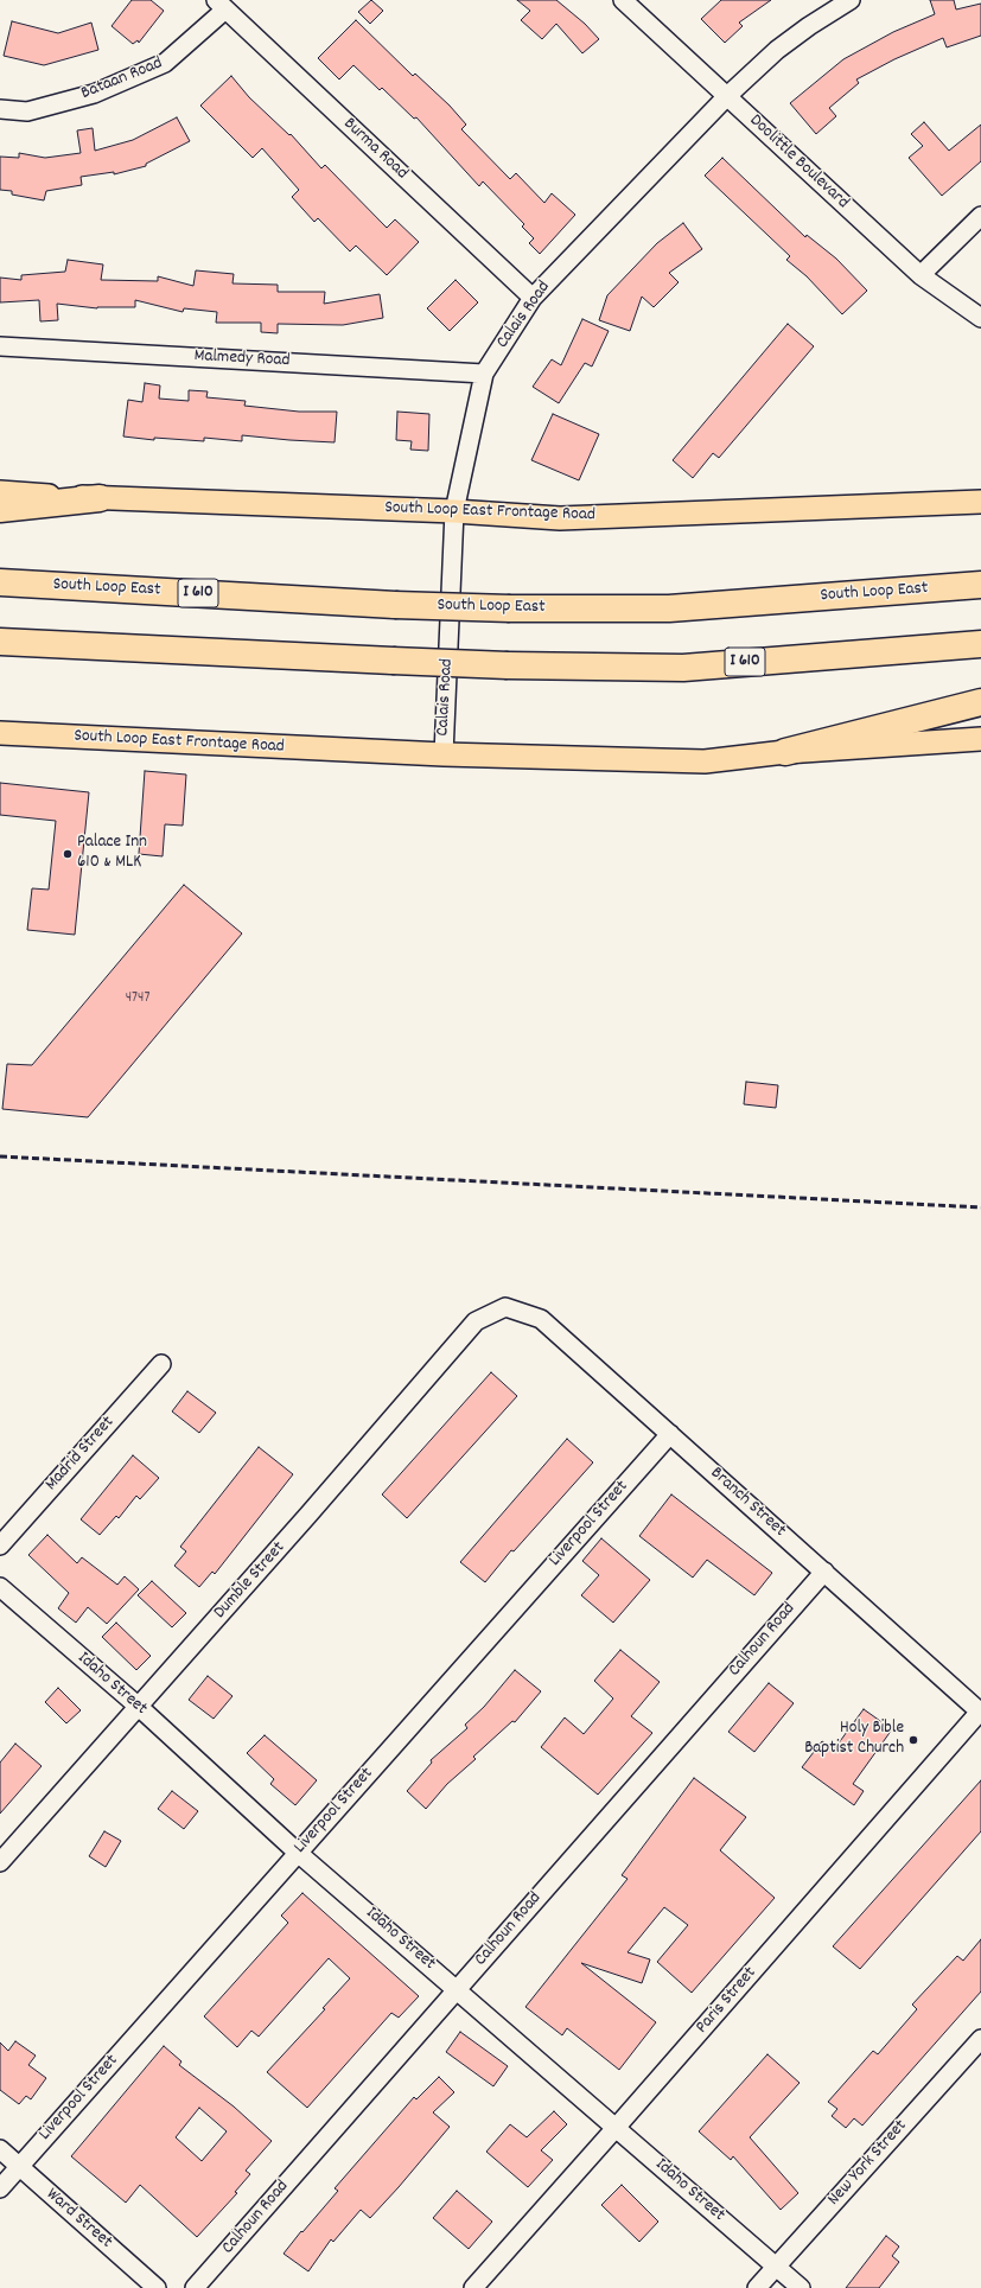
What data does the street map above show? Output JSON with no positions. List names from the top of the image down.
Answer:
{
  "streets": {
    "highway": ["South Loop East", "I 610"],
    "main road": ["South Loop East Frontage Road"],
    "street": [
      "Bataan Road",
      "Burma Road",
      "Doolittle Boulevard",
      "Calais Road",
      "Malmedy Road",
      "Madrid Street",
      "Branch Street",
      "Liverpool Street",
      "Dumble Street",
      "Calhoun Road",
      "Idaho Street",
      "Paris Street",
      "New York Street",
      "Ward Street"
    ]
  },
  "crossings": [
    ["Bataan Road", "Burma Road"],
    ["Burma Road", "Calais Road"],
    ["Doolittle Boulevard", "Calais Road"],
    ["Calais Road", "Malmedy Road"],
    ["Calais Road", "South Loop East Frontage Road"],
    ["Branch Street", "Liverpool Street"],
    ["Branch Street", "Dumble Street"],
    ["Branch Street", "Calhoun Road"],
    ["Branch Street", "Paris Street"],
    ["Liverpool Street", "Idaho Street"],
    ["Liverpool Street", "Ward Street"],
    ["Dumble Street", "Idaho Street"],
    ["Calhoun Road", "Idaho Street"],
    ["Idaho Street", "Paris Street"],
    ["Idaho Street", "New York Street"]
  ],
  "places": ["Palace Inn 610 & MLK", "Holy Bible Baptist Church"],
  "house_numbers": ["4747"]
}
